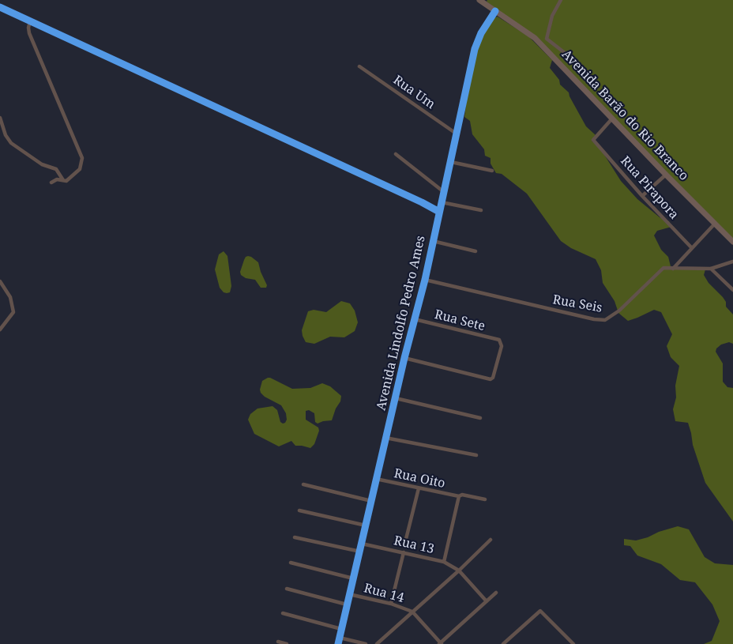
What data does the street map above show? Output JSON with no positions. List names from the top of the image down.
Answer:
{
  "streets": {
    "street": [
      "Rua Um",
      "Avenida Barão do Rio Branco",
      "Rua Pirapora",
      "Rua Seis",
      "Rua Sete",
      "Avenida Lindolfo Pedro Ames",
      "Rua Oito",
      "Rua 13",
      "Rua 14"
    ]
  },
  "crossings": [
    ["Rua Um", "Avenida Lindolfo Pedro Ames"],
    ["Avenida Barão do Rio Branco", "Rua Pirapora"],
    ["Avenida Barão do Rio Branco", "Avenida Lindolfo Pedro Ames"],
    ["Rua Seis", "Avenida Lindolfo Pedro Ames"],
    ["Rua Sete", "Avenida Lindolfo Pedro Ames"],
    ["Avenida Lindolfo Pedro Ames", "Rua Oito"],
    ["Avenida Lindolfo Pedro Ames", "Rua 13"],
    ["Avenida Lindolfo Pedro Ames", "Rua 14"]
  ]
}
